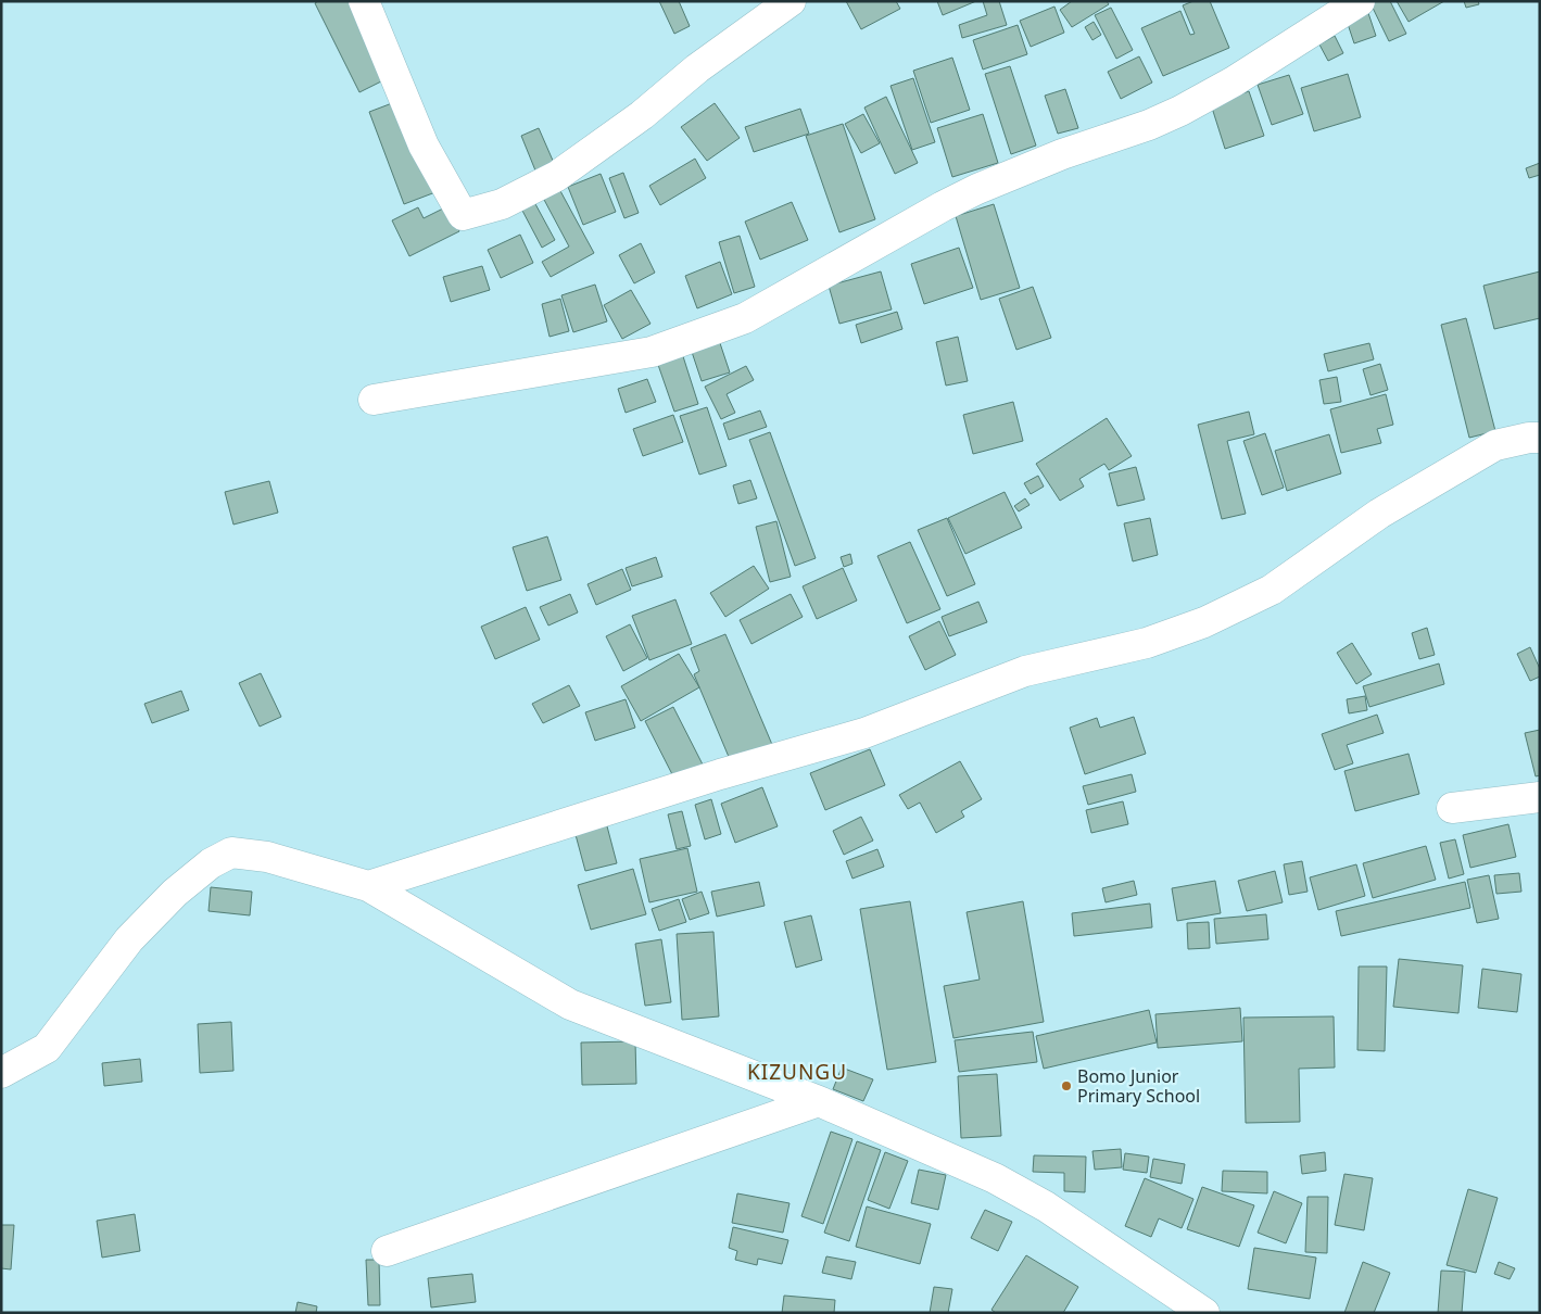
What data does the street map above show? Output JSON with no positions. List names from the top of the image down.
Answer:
{
  "districts": ["KIZUNGU"],
  "places": ["Bomo Junior Primary School"]
}
